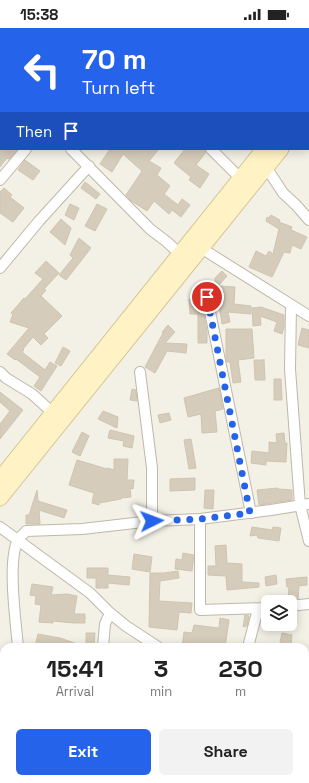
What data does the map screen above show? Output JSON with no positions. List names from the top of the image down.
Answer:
{
  "page": {
    "status": "15:38",
    "turn": ["70 m", "Turn left"],
    "then": "Then",
    "eta": [
      "15:41",
      "Arrival",
      "3",
      "min",
      "230",
      "m"
    ],
    "buttons": ["Exit", "Share"]
  }
}
